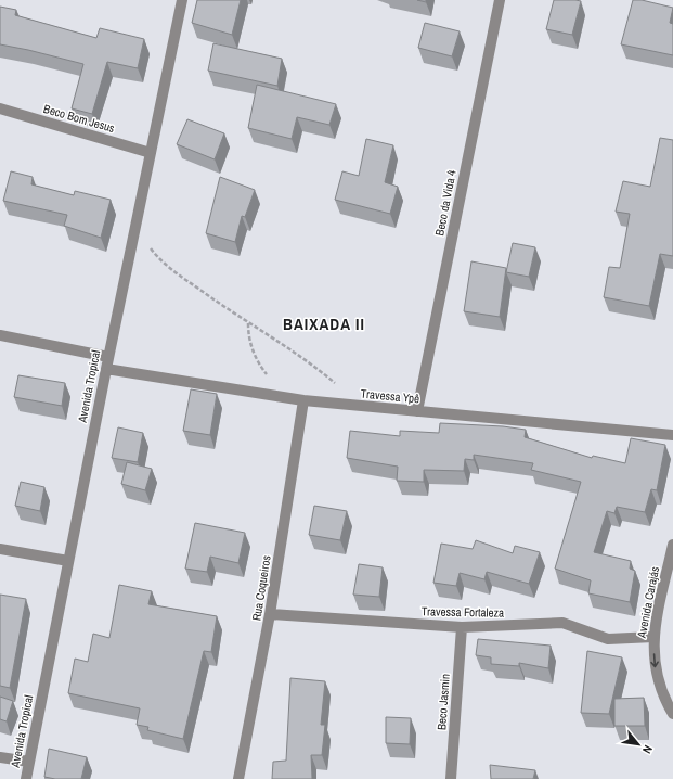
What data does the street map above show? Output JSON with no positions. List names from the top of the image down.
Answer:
{
  "streets": {
    "street": [
      "Beco Bom Jesus",
      "Beco da Vida 4",
      "Avenida Tropical",
      "Travessa Ypê",
      "Rua Coqueiros",
      "Avenida Carajás",
      "Travessa Fortaleza",
      "Beco Jasmin"
    ]
  },
  "crossings": [
    ["Beco Bom Jesus", "Avenida Tropical"],
    ["Beco da Vida 4", "Travessa Ypê"],
    ["Avenida Tropical", "Travessa Ypê"],
    ["Travessa Ypê", "Rua Coqueiros"],
    ["Rua Coqueiros", "Travessa Fortaleza"],
    ["Avenida Carajás", "Travessa Fortaleza"],
    ["Travessa Fortaleza", "Beco Jasmin"]
  ],
  "one_way": ["Avenida Carajás"],
  "districts": ["BAIXADA II"],
  "north": "bottom right"
}
